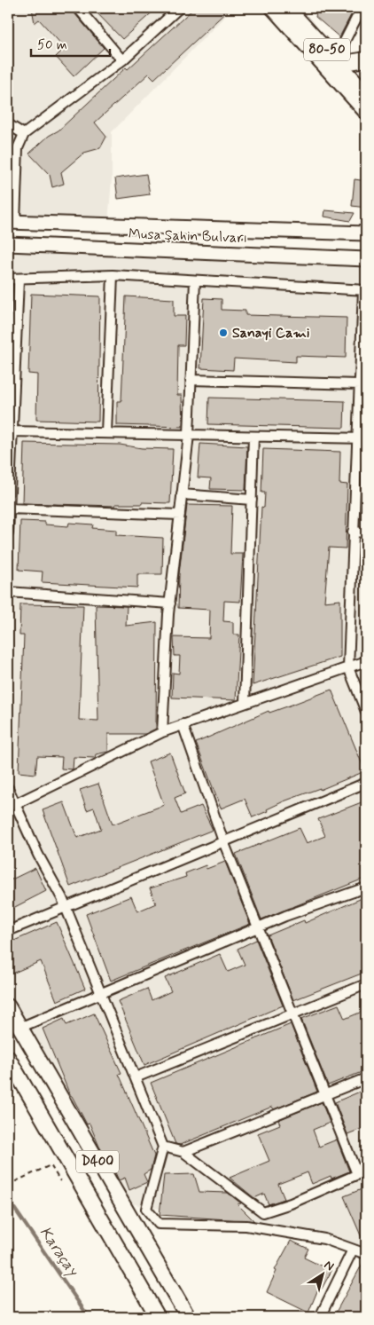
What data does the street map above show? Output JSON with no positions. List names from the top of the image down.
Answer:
{
  "streets": {
    "highway": ["80-50", "D400"],
    "main road": ["Musa Şahin Bulvarı"]
  },
  "water": ["Karaçay"],
  "places": ["Sanayi Cami"],
  "scale_bar": "50 m",
  "north": "top right"
}
